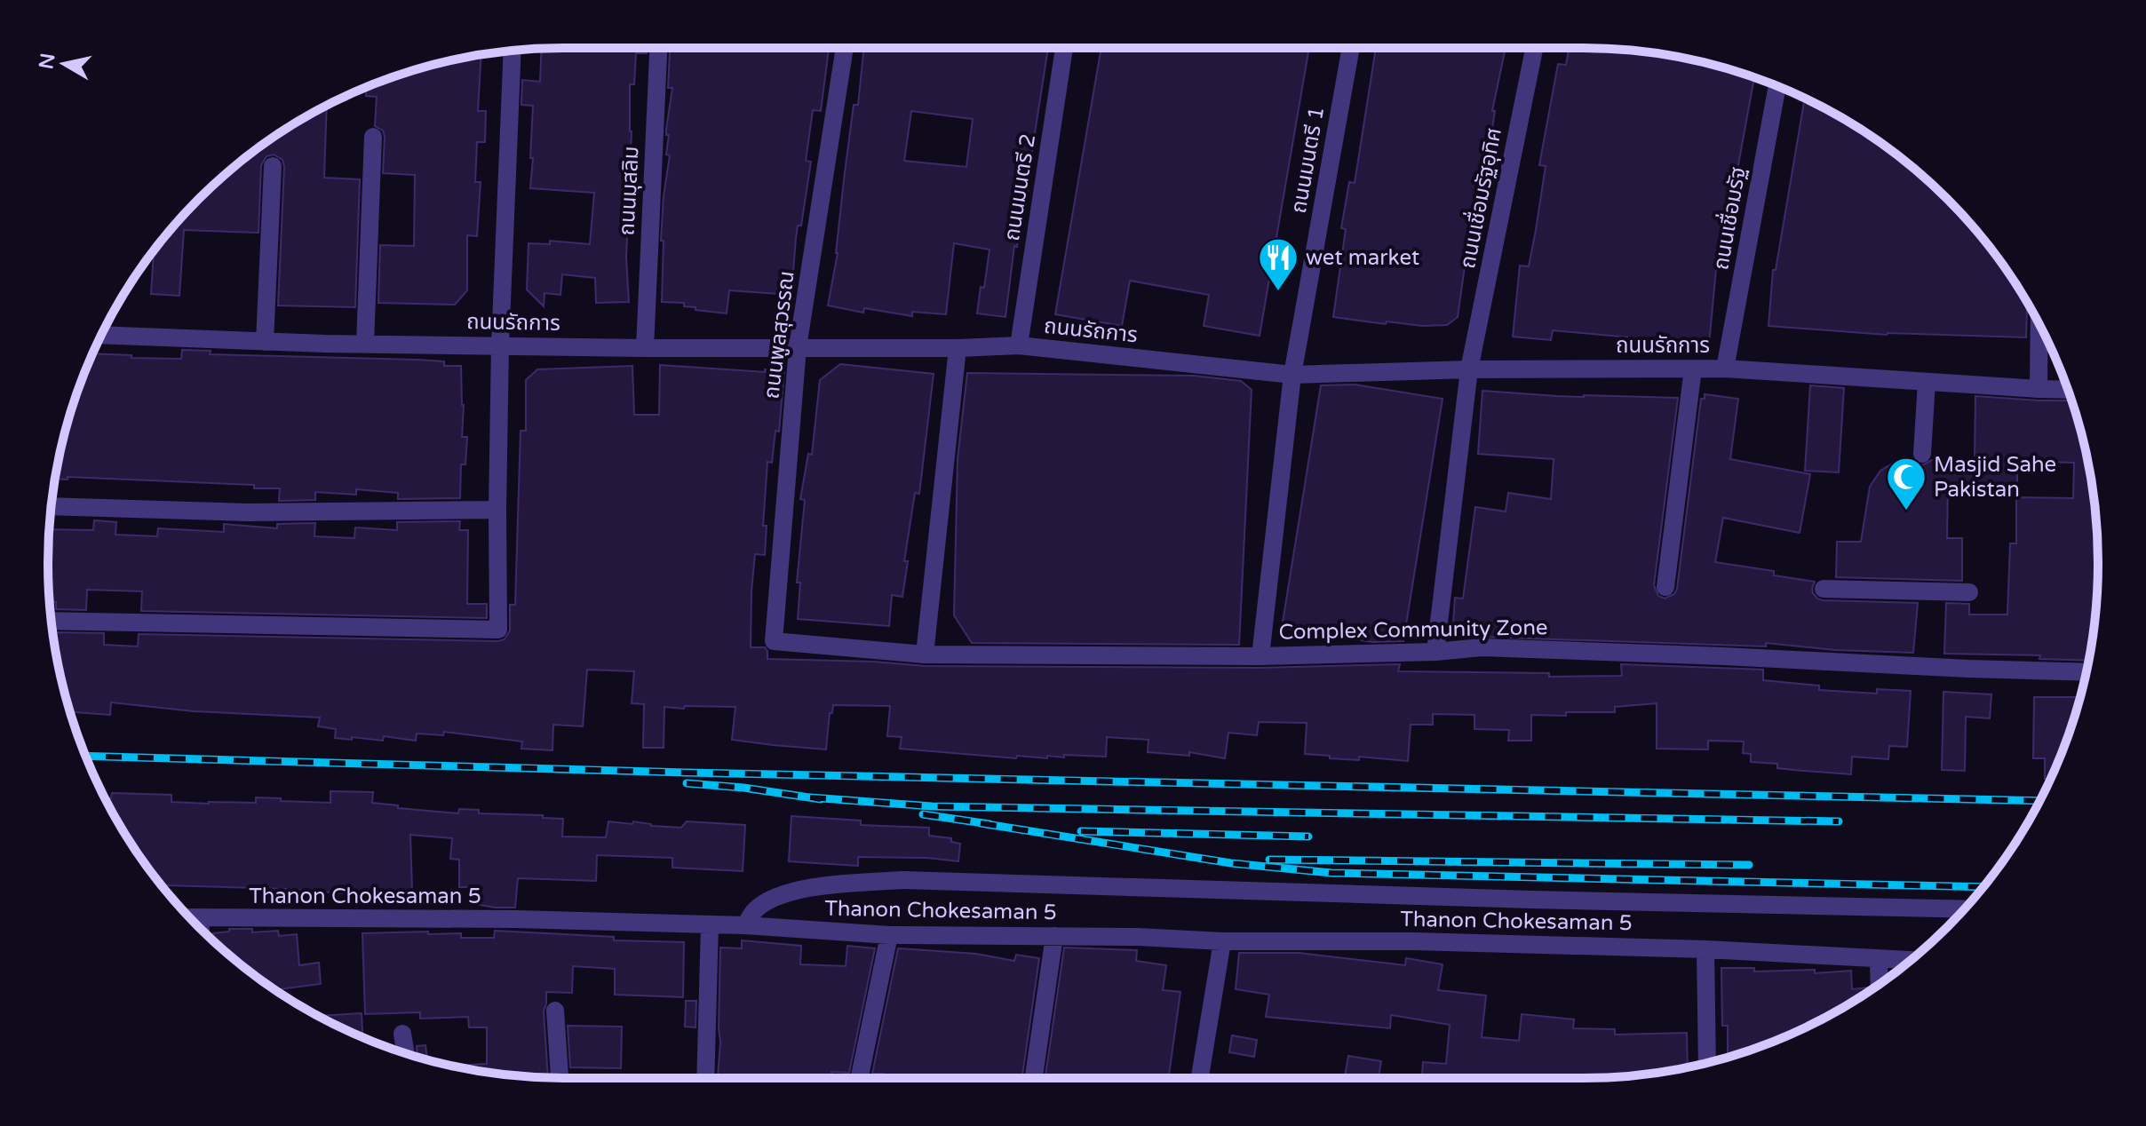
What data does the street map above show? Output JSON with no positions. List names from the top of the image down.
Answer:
{
  "streets": {
    "street": [
      "ถนนมนตรี 1",
      "ถนนมนตรี 2",
      "ถนนมุสลิม",
      "ถนนเชื่อมรัฐอุทิศ",
      "ถนนเชื่อมรัฐ",
      "ถนนรัถการ",
      "ถนนพูลสุวรรณ",
      "Complex Community Zone",
      "Thanon Chokesaman 5"
    ]
  },
  "crossings": [
    ["ถนนมนตรี 1", "ถนนรัถการ"],
    ["ถนนมนตรี 1", "Complex Community Zone"],
    ["ถนนมนตรี 2", "ถนนรัถการ"],
    ["ถนนมุสลิม", "ถนนรัถการ"],
    ["ถนนเชื่อมรัฐอุทิศ", "ถนนรัถการ"],
    ["ถนนเชื่อมรัฐอุทิศ", "Complex Community Zone"],
    ["ถนนเชื่อมรัฐ", "ถนนรัถการ"],
    ["ถนนรัถการ", "ถนนพูลสุวรรณ"],
    ["ถนนพูลสุวรรณ", "Complex Community Zone"]
  ],
  "places": {
    "restaurant": ["wet market"],
    "mosque": ["Masjid Sahe Pakistan"]
  },
  "north": "left"
}
